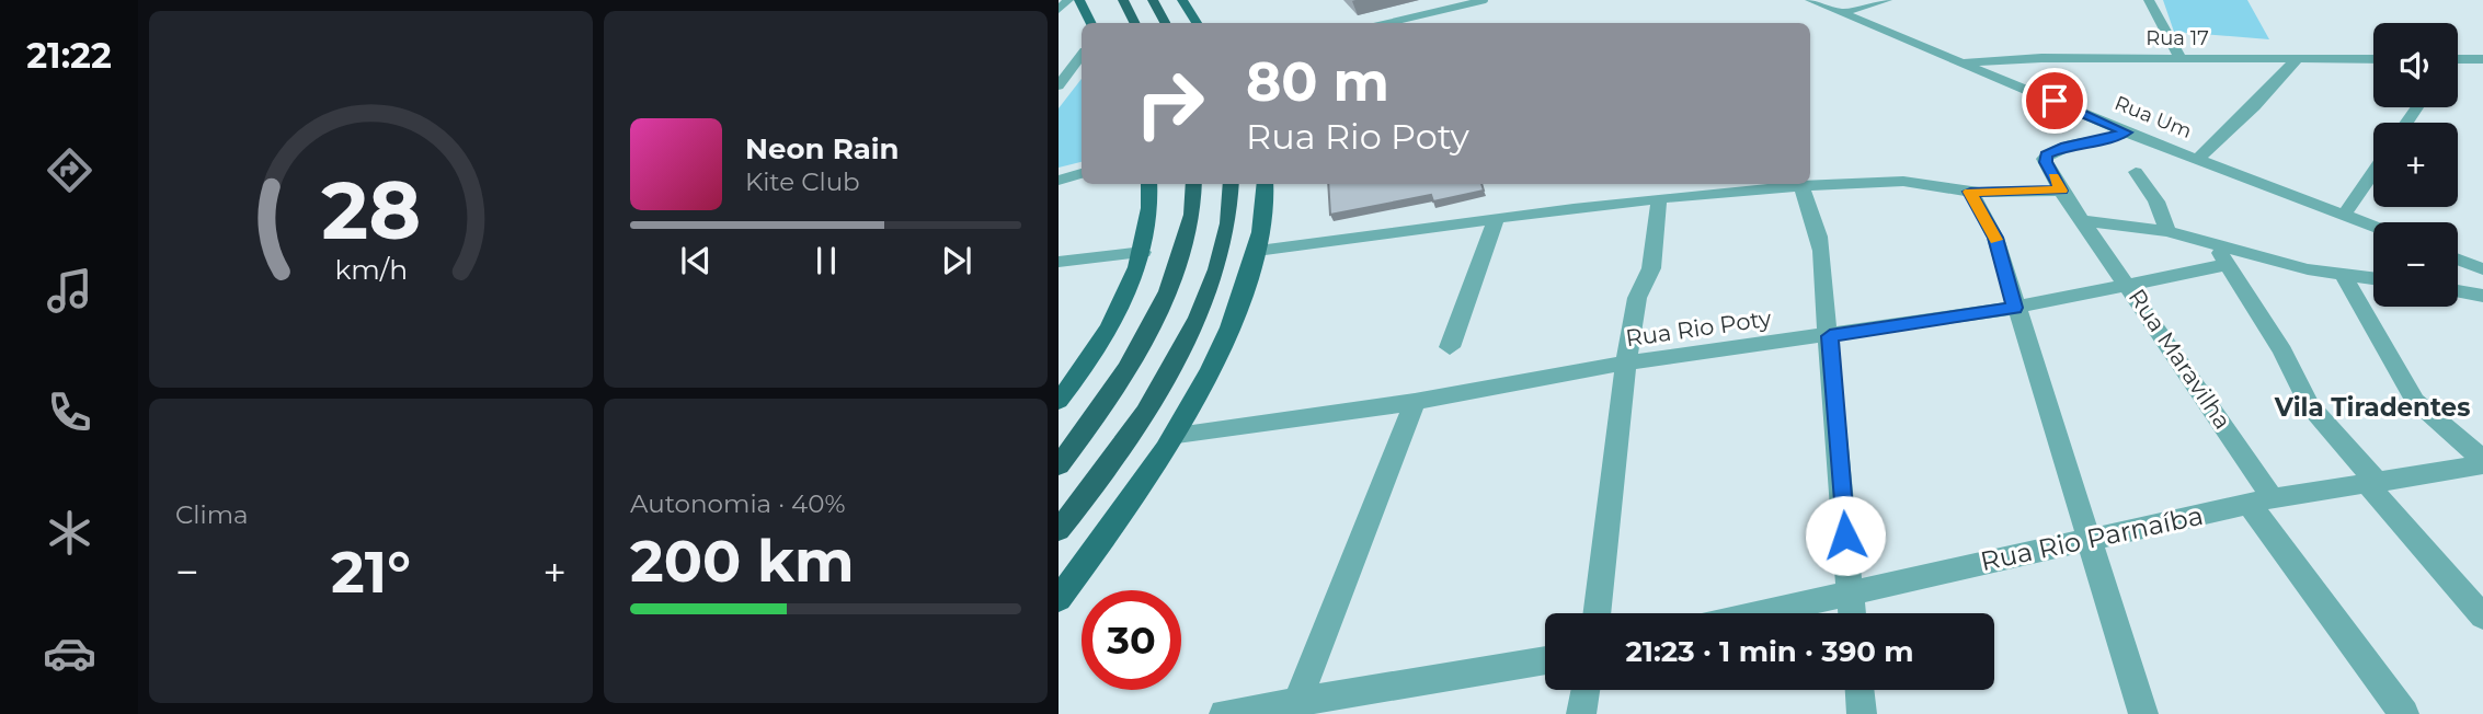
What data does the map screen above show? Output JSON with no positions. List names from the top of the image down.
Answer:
{
  "streets": {
    "street": [
      "Rua 17",
      "Rua Um",
      "Rua Rio Poty",
      "Rua Maravilha",
      "Rua Rio Parnaíba"
    ]
  },
  "crossings": [
    ["Rua 17", "Rua Um"],
    ["Rua Rio Poty", "Rua Maravilha"],
    ["Rua Maravilha", "Rua Rio Parnaíba"]
  ],
  "districts": ["Vila Tiradentes"],
  "page": {
    "tabs": "21:22",
    "map_buttons": ["+", "−"],
    "turn": ["80 m", "Rua Rio Poty"],
    "song": ["Neon Rain", "Kite Club"],
    "tile": [
      "Clima",
      ["Autonomia · 40%", "200 km"]
    ],
    "heat": ["−", "21°", "+"],
    "limit": "30",
    "trip": "21:23 · 1 min · 390 m",
    "gauge": ["28", "km/h"]
  }
}
